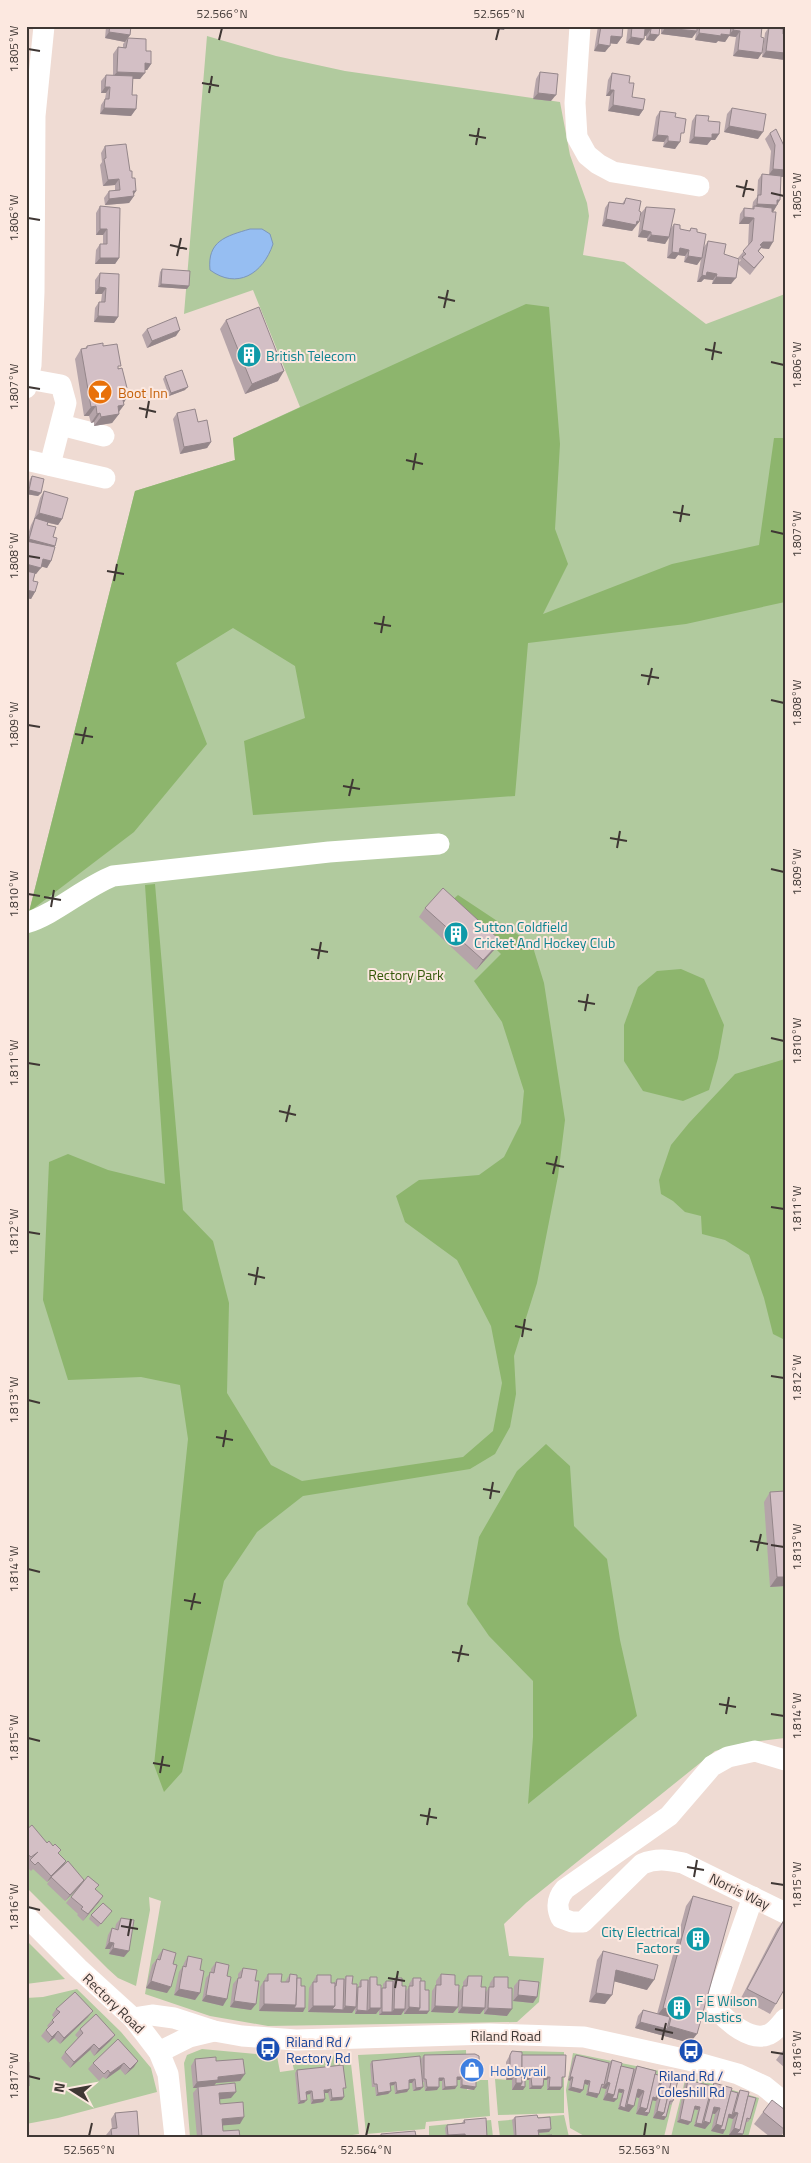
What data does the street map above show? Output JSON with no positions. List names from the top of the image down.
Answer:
{
  "streets": {
    "street": ["Norris Way", "Rectory Road", "Riland Road"]
  },
  "crossings": [
    ["Rectory Road", "Riland Road"]
  ],
  "parks": ["Rectory Park"],
  "places": {
    "building": [
      "British Telecom",
      "Sutton Coldfield Cricket And Hockey Club",
      "City Electrical Factors",
      "F E Wilson Plastics"
    ],
    "bar": ["Boot Inn"],
    "bus stop": ["Riland Rd / Rectory Rd", "Riland Rd / Coleshill Rd"],
    "shop": ["Hobbyrail"]
  },
  "north": "left",
  "coordinates": [
    "52.566°N",
    "52.565°N",
    "1.805°W",
    "1.806°W",
    "1.807°W",
    "1.808°W",
    "1.809°W",
    "1.810°W",
    "1.811°W",
    "1.812°W",
    "1.813°W",
    "1.814°W",
    "1.815°W",
    "1.816°W",
    "1.817°W",
    "52.564°N",
    "52.563°N"
  ]
}
